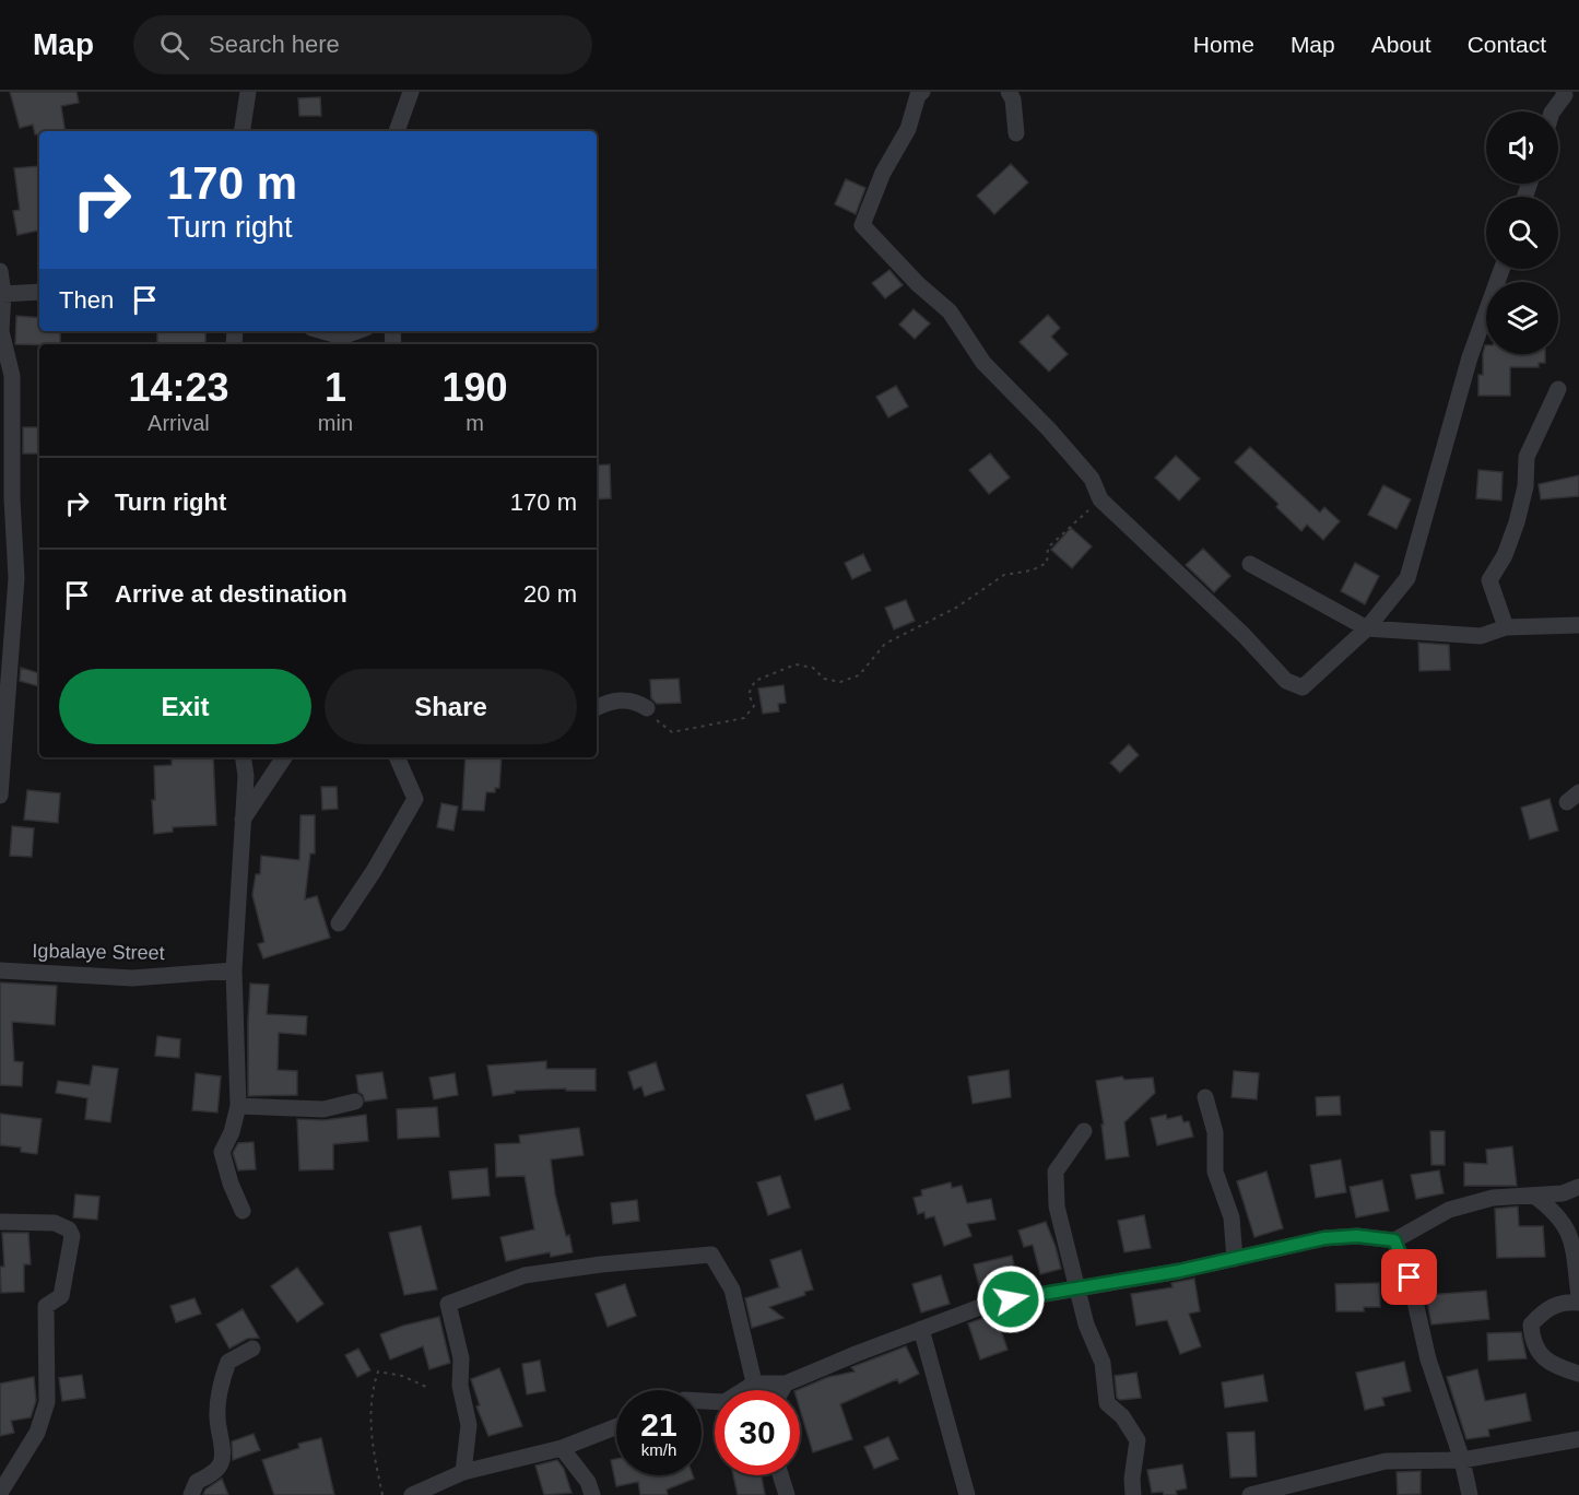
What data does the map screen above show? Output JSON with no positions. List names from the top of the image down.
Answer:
{
  "streets": {
    "street": ["Igbalaye Street"]
  },
  "page": {
    "header": "Map",
    "search": "Search here",
    "nav": [
      "Home",
      "Map",
      "About",
      "Contact"
    ],
    "turn": ["170 m", "Turn right"],
    "then": "Then",
    "eta": [
      "14:23",
      "Arrival",
      "1",
      "min",
      "190",
      "m"
    ],
    "list": [
      {
        "name": "Turn right",
        "value": "170 m"
      },
      {
        "name": "Arrive at destination",
        "value": "20 m"
      }
    ],
    "buttons": ["Exit", "Share"],
    "speed": "21 km/h",
    "limit": "30"
  }
}
